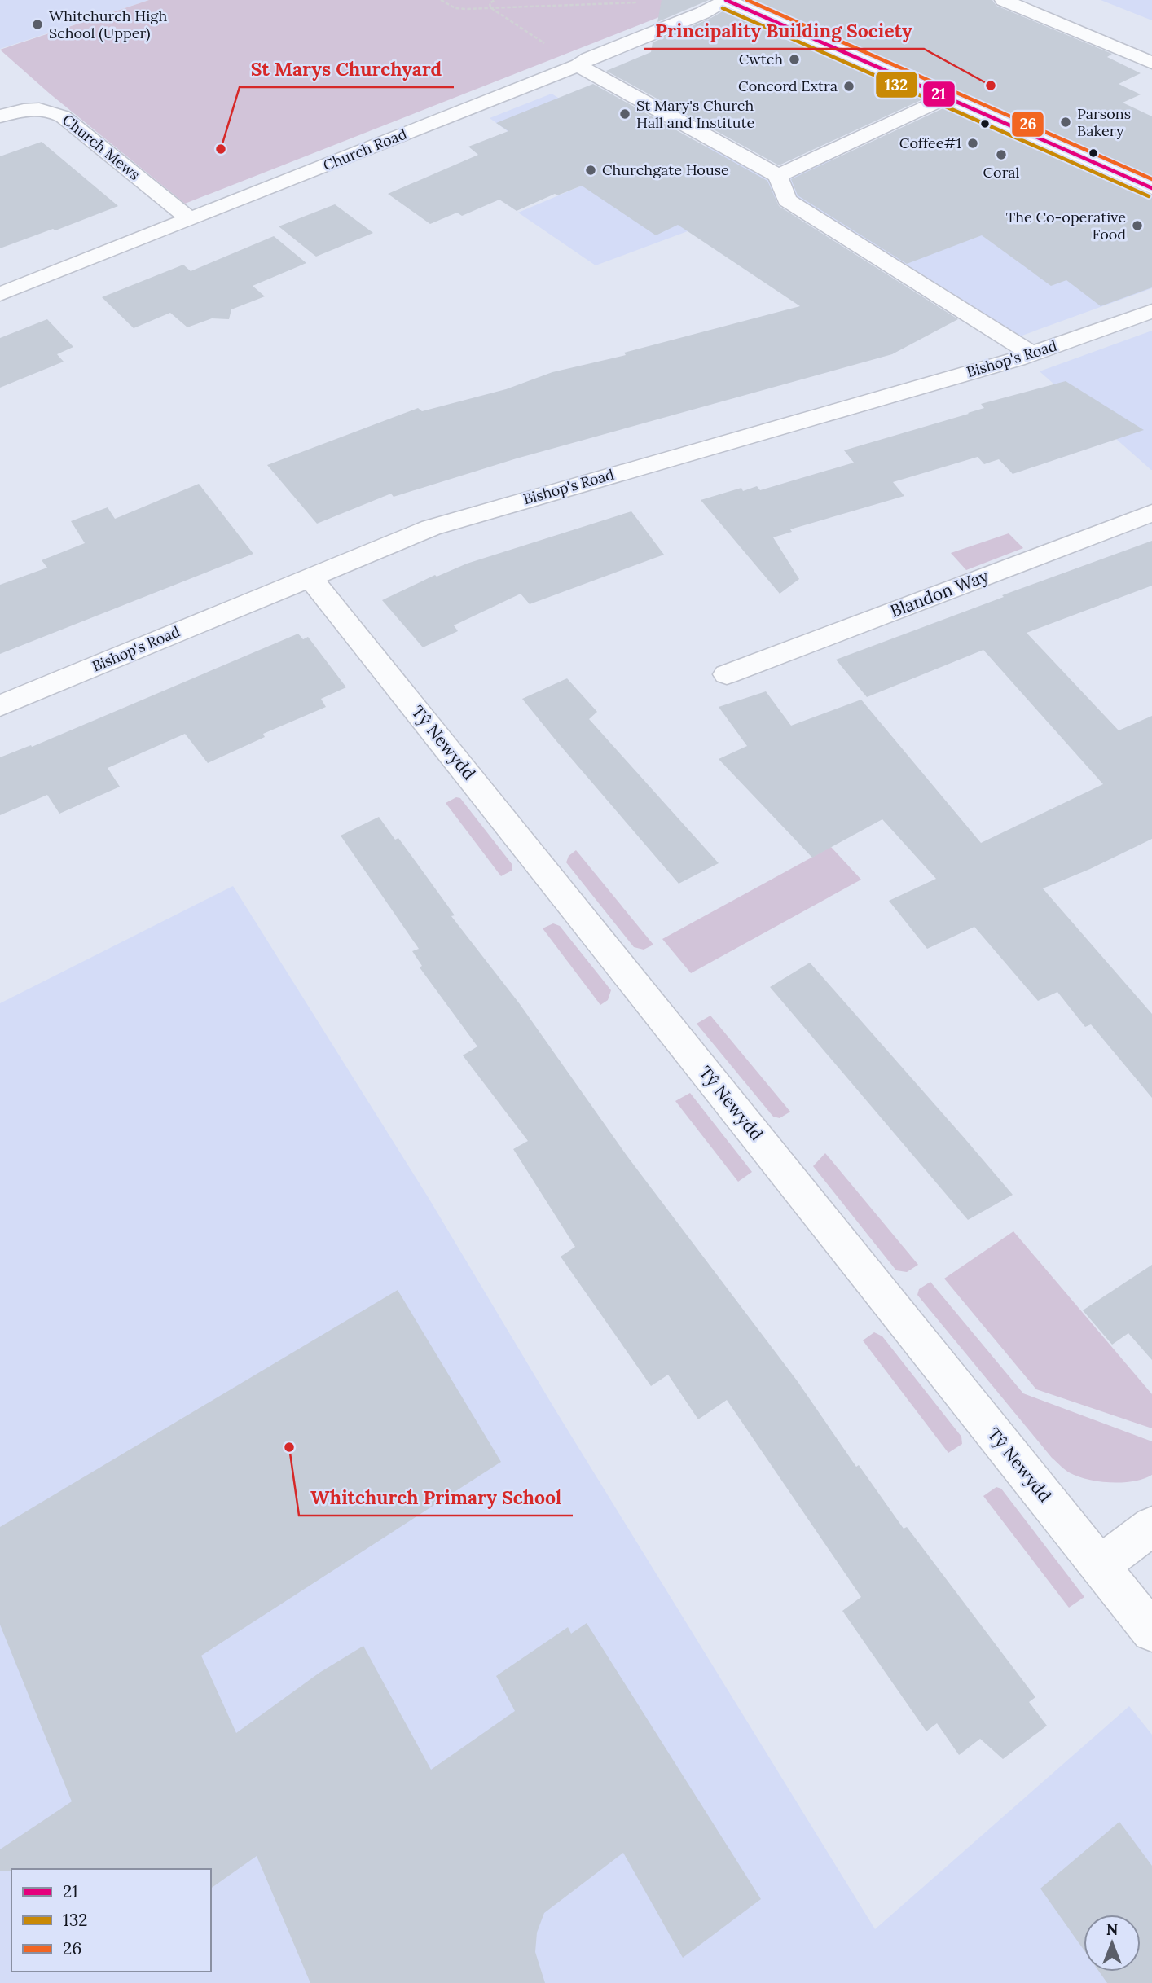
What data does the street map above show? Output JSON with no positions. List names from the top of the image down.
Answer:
{
  "streets": {
    "street": [
      "Church Mews",
      "Church Road",
      "Bishop's Road",
      "Blandon Way",
      "Tŷ Newydd"
    ]
  },
  "crossings": [
    ["Church Mews", "Church Road"],
    ["Bishop's Road", "Tŷ Newydd"]
  ],
  "places": [
    "Whitchurch High School (Upper)",
    "Cwtch",
    "Principality Building Society",
    "Concord Extra",
    "St Mary's Church Hall and Institute",
    "Parsons Bakery",
    "Coffee#1",
    "St Marys Churchyard",
    "Coral",
    "Churchgate House",
    "The Co-operative Food",
    "Whitchurch Primary School"
  ],
  "lines": ["transit line 21", "transit line 26", "transit line 132"],
  "legend": ["21", "132", "26"],
  "north": "top"
}
